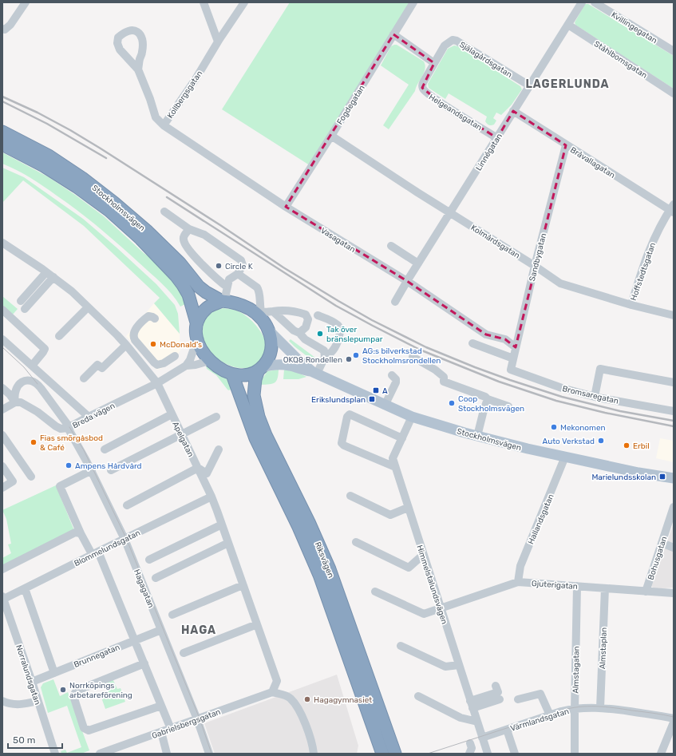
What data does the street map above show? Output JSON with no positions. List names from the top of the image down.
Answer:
{
  "streets": {
    "highway": ["Stockholmsvägen", "Riksvägen"],
    "street": [
      "Kvillingegatan",
      "Själagårdsgatan",
      "Ståhlbomsgatan",
      "Kollbergsgatan",
      "Fogdegatan",
      "Helgeandsgatan",
      "Linnégatan",
      "Bråvallagatan",
      "Vasagatan",
      "Kolmårdsgatan",
      "Sandbygatan",
      "Hoffstedtsgatan",
      "Bromsaregatan",
      "Breda vägen",
      "Apelgatan",
      "Hallandsgatan",
      "Blommelundsgatan",
      "Bohusgatan",
      "Himmelstalundsvägen",
      "Gjuterigatan",
      "Hagagatan",
      "Almstaplan",
      "Brunnegatan",
      "Almstagatan",
      "Norralundsgatan",
      "Värmlandsgatan",
      "Gabrielsbergsgatan"
    ]
  },
  "crossings": [
    ["Själagårdsgatan", "Helgeandsgatan"],
    ["Själagårdsgatan", "Linnégatan"],
    ["Ståhlbomsgatan", "Linnégatan"],
    ["Kollbergsgatan", "Vasagatan"],
    ["Fogdegatan", "Vasagatan"],
    ["Fogdegatan", "Kolmårdsgatan"],
    ["Helgeandsgatan", "Linnégatan"],
    ["Linnégatan", "Bråvallagatan"],
    ["Linnégatan", "Vasagatan"],
    ["Linnégatan", "Kolmårdsgatan"],
    ["Bråvallagatan", "Sandbygatan"],
    ["Bråvallagatan", "Hoffstedtsgatan"],
    ["Stockholmsvägen", "Breda vägen"],
    ["Stockholmsvägen", "Hallandsgatan"],
    ["Stockholmsvägen", "Riksvägen"],
    ["Stockholmsvägen", "Himmelstalundsvägen"],
    ["Vasagatan", "Sandbygatan"],
    ["Kolmårdsgatan", "Sandbygatan"],
    ["Kolmårdsgatan", "Hoffstedtsgatan"],
    ["Sandbygatan", "Bromsaregatan"],
    ["Breda vägen", "Apelgatan"],
    ["Breda vägen", "Riksvägen"],
    ["Breda vägen", "Hagagatan"],
    ["Apelgatan", "Blommelundsgatan"],
    ["Apelgatan", "Gabrielsbergsgatan"],
    ["Hallandsgatan", "Gjuterigatan"],
    ["Blommelundsgatan", "Hagagatan"],
    ["Blommelundsgatan", "Norralundsgatan"],
    ["Bohusgatan", "Gjuterigatan"],
    ["Himmelstalundsvägen", "Gjuterigatan"],
    ["Himmelstalundsvägen", "Värmlandsgatan"],
    ["Gjuterigatan", "Almstaplan"],
    ["Gjuterigatan", "Almstagatan"],
    ["Hagagatan", "Brunnegatan"],
    ["Hagagatan", "Gabrielsbergsgatan"],
    ["Almstaplan", "Värmlandsgatan"],
    ["Brunnegatan", "Norralundsgatan"],
    ["Almstagatan", "Värmlandsgatan"]
  ],
  "districts": ["LAGERLUNDA", "HAGA"],
  "places": {
    "other": [
      "Circle K",
      "Tak över bränslepumpar",
      "McDonald's",
      "AG:s bilverkstad Stockholmsrondellen",
      "OKQ8 Rondellen",
      "Coop Stockholmsvägen",
      "Mekonomen",
      "Auto Verkstad",
      "Fias smörgåsbod & Café",
      "Erbil",
      "Ampens Hårdvård",
      "Norrköpings arbetareförening",
      "Hagagymnasiet"
    ],
    "transit": ["A", "Erikslundsplan", "Marielundsskolan"]
  },
  "scale_bar": "50 m"
}
